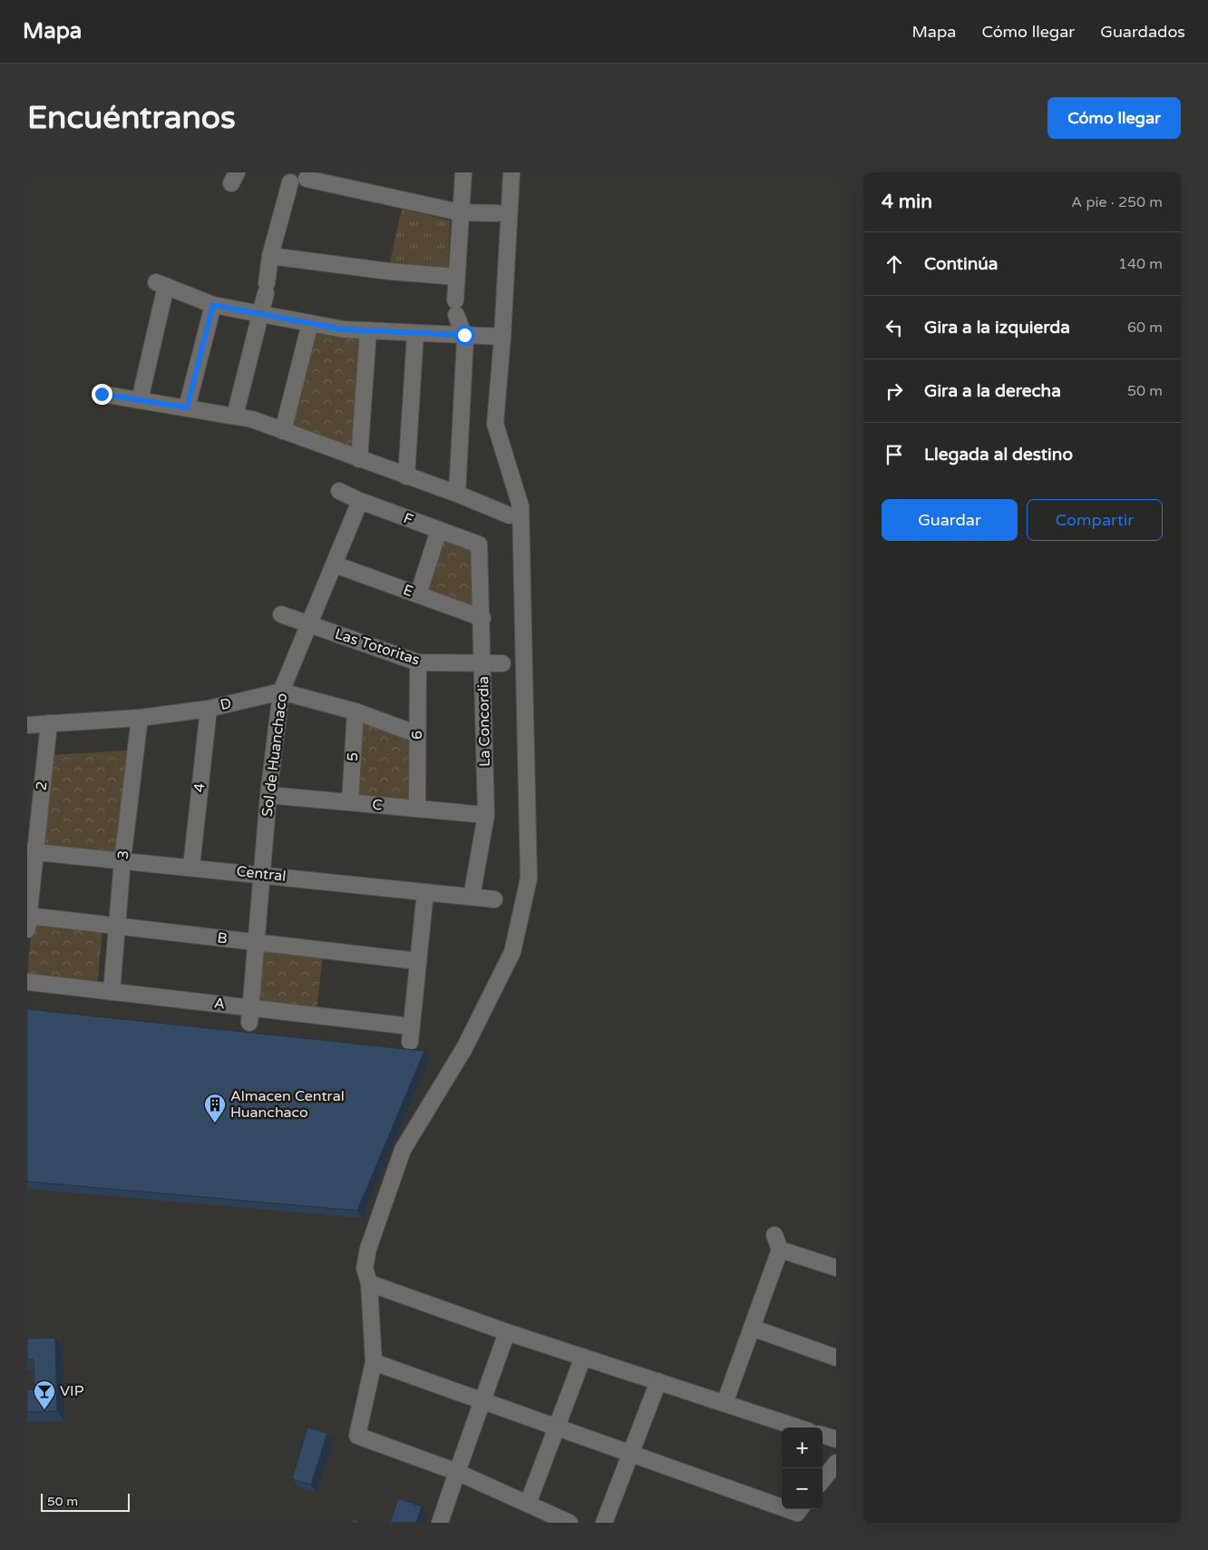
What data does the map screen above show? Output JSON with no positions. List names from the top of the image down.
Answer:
{
  "streets": {
    "street": [
      "F",
      "E",
      "Las Totoritas",
      "D",
      "La Concordia",
      "6",
      "Sol de Huanchaco",
      "5",
      "2",
      "4",
      "C",
      "3",
      "Central",
      "B",
      "A"
    ]
  },
  "crossings": [
    ["F", "La Concordia"],
    ["F", "Sol de Huanchaco"],
    ["E", "La Concordia"],
    ["E", "Sol de Huanchaco"],
    ["Las Totoritas", "La Concordia"],
    ["Las Totoritas", "6"],
    ["Las Totoritas", "Sol de Huanchaco"],
    ["D", "6"],
    ["D", "Sol de Huanchaco"],
    ["D", "5"],
    ["D", "2"],
    ["D", "4"],
    ["D", "3"],
    ["La Concordia", "C"],
    ["La Concordia", "Central"],
    ["6", "C"],
    ["Sol de Huanchaco", "C"],
    ["Sol de Huanchaco", "Central"],
    ["Sol de Huanchaco", "B"],
    ["Sol de Huanchaco", "A"],
    ["5", "C"],
    ["2", "Central"],
    ["2", "B"],
    ["4", "Central"],
    ["3", "Central"],
    ["3", "B"],
    ["3", "A"]
  ],
  "places": {
    "building": ["Almacen Central Huanchaco"],
    "bar": ["VIP"]
  },
  "scale_bar": "50 m",
  "page": {
    "header": "Mapa",
    "nav": ["Mapa", "Cómo llegar", "Guardados"],
    "buttons": [
      "Cómo llegar",
      ["Guardar", "Compartir"]
    ],
    "title": "Encuéntranos",
    "heading": ["4 min", "A pie · 250 m"],
    "list": [
      ["Continúa", "140 m"],
      ["Gira a la izquierda", "60 m"],
      ["Gira a la derecha", "50 m"],
      "Llegada al destino"
    ],
    "map_buttons": ["+", "−"],
    "scale": "50 m"
  }
}
